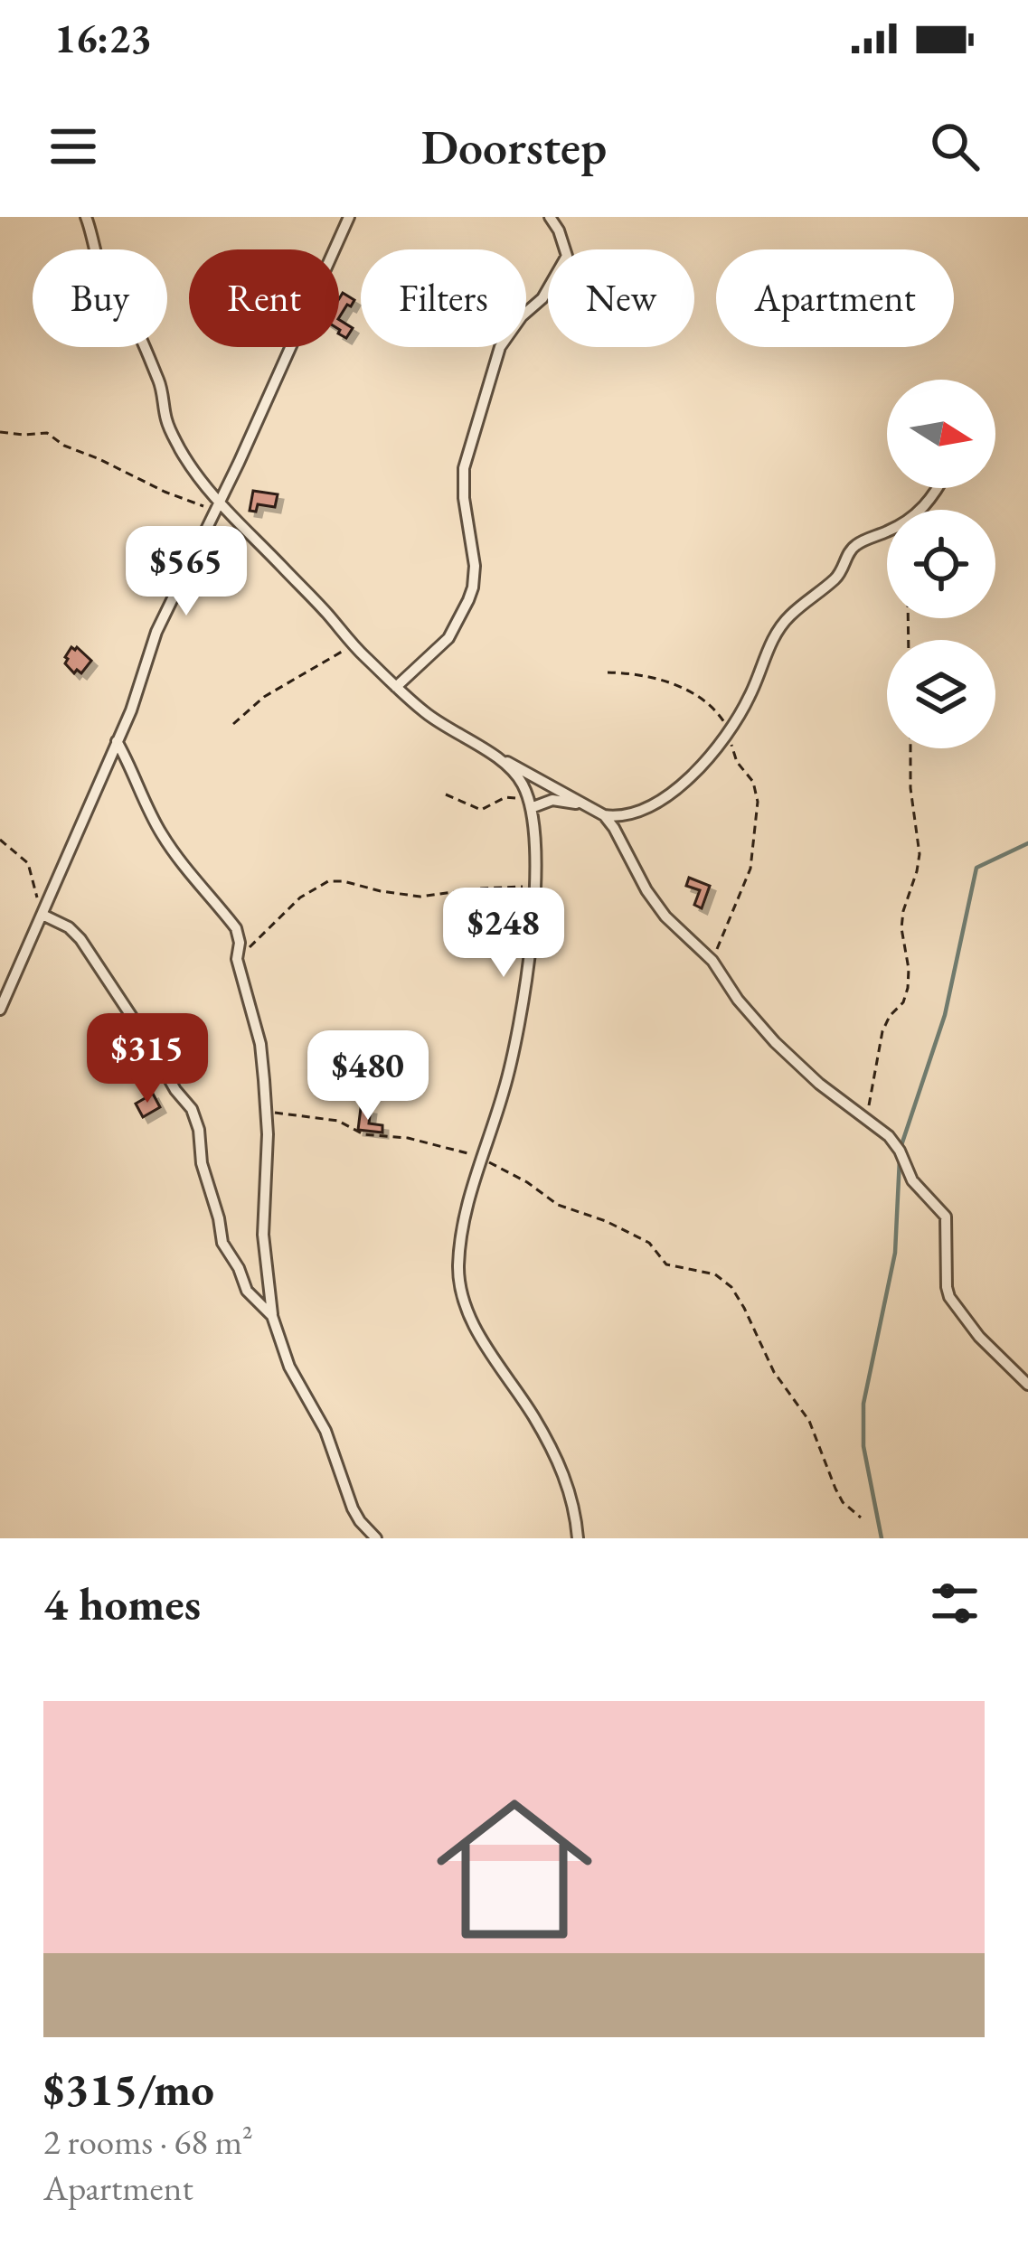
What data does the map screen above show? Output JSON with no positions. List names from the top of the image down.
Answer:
{
  "north": "right",
  "page": {
    "status": "16:23",
    "header": "Doorstep",
    "chip": [
      "Buy",
      "Rent",
      "Filters",
      "New",
      "Apartment"
    ],
    "price": [
      "$565",
      "$248",
      "$315",
      "$480"
    ],
    "heading": "4 homes",
    "list": [
      {
        "name": "$315/mo",
        "note": "2 rooms · 68 m² · Apartment"
      }
    ]
  }
}
